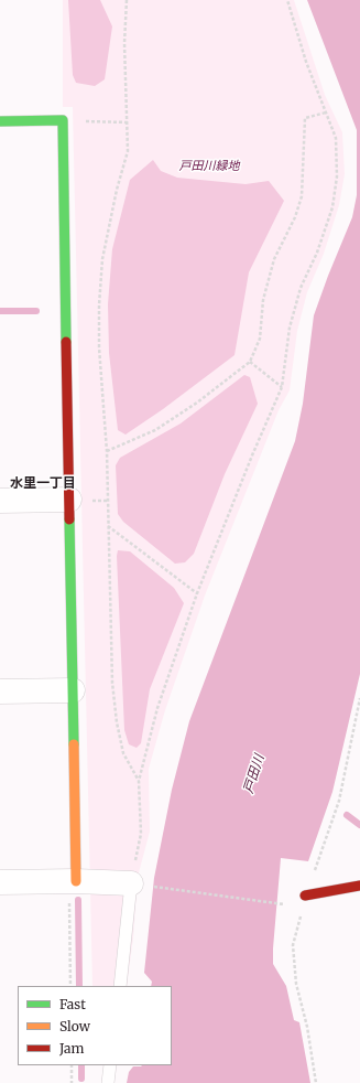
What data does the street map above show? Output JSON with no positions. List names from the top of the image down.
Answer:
{
  "districts": ["水里一丁目"],
  "water": ["戸田川"],
  "parks": ["戸田川緑地"],
  "legend": ["Fast", "Slow", "Jam"]
}
